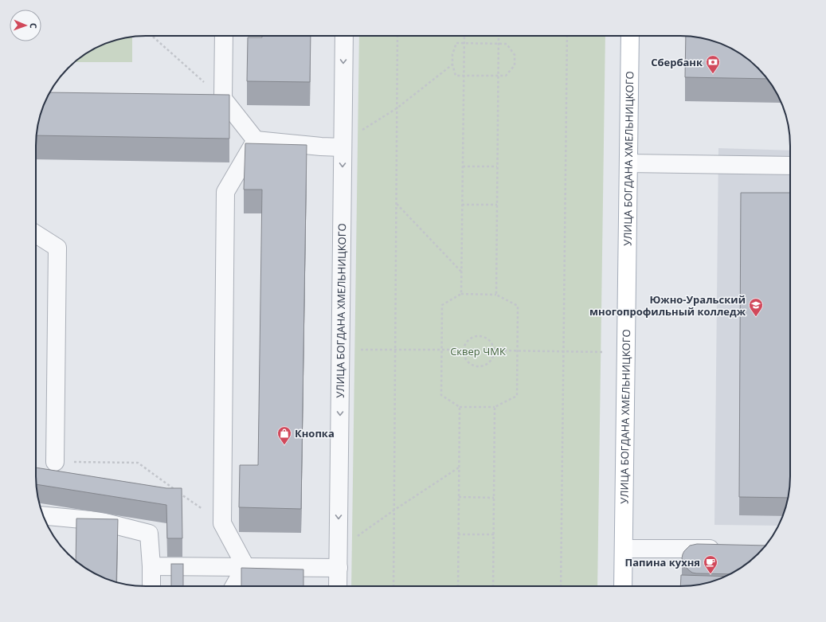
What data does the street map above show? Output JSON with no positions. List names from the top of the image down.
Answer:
{
  "streets": {
    "main road": ["УЛИЦА БОГДАНА ХМЕЛЬНИЦКОГО"]
  },
  "parks": ["Сквер ЧМК"],
  "places": {
    "bank": ["Сбербанк"],
    "school or university": ["Южно-Уральский многопрофильный колледж"],
    "shop": ["Кнопка"],
    "cafe": ["Папина кухня"]
  },
  "north": "right"
}
